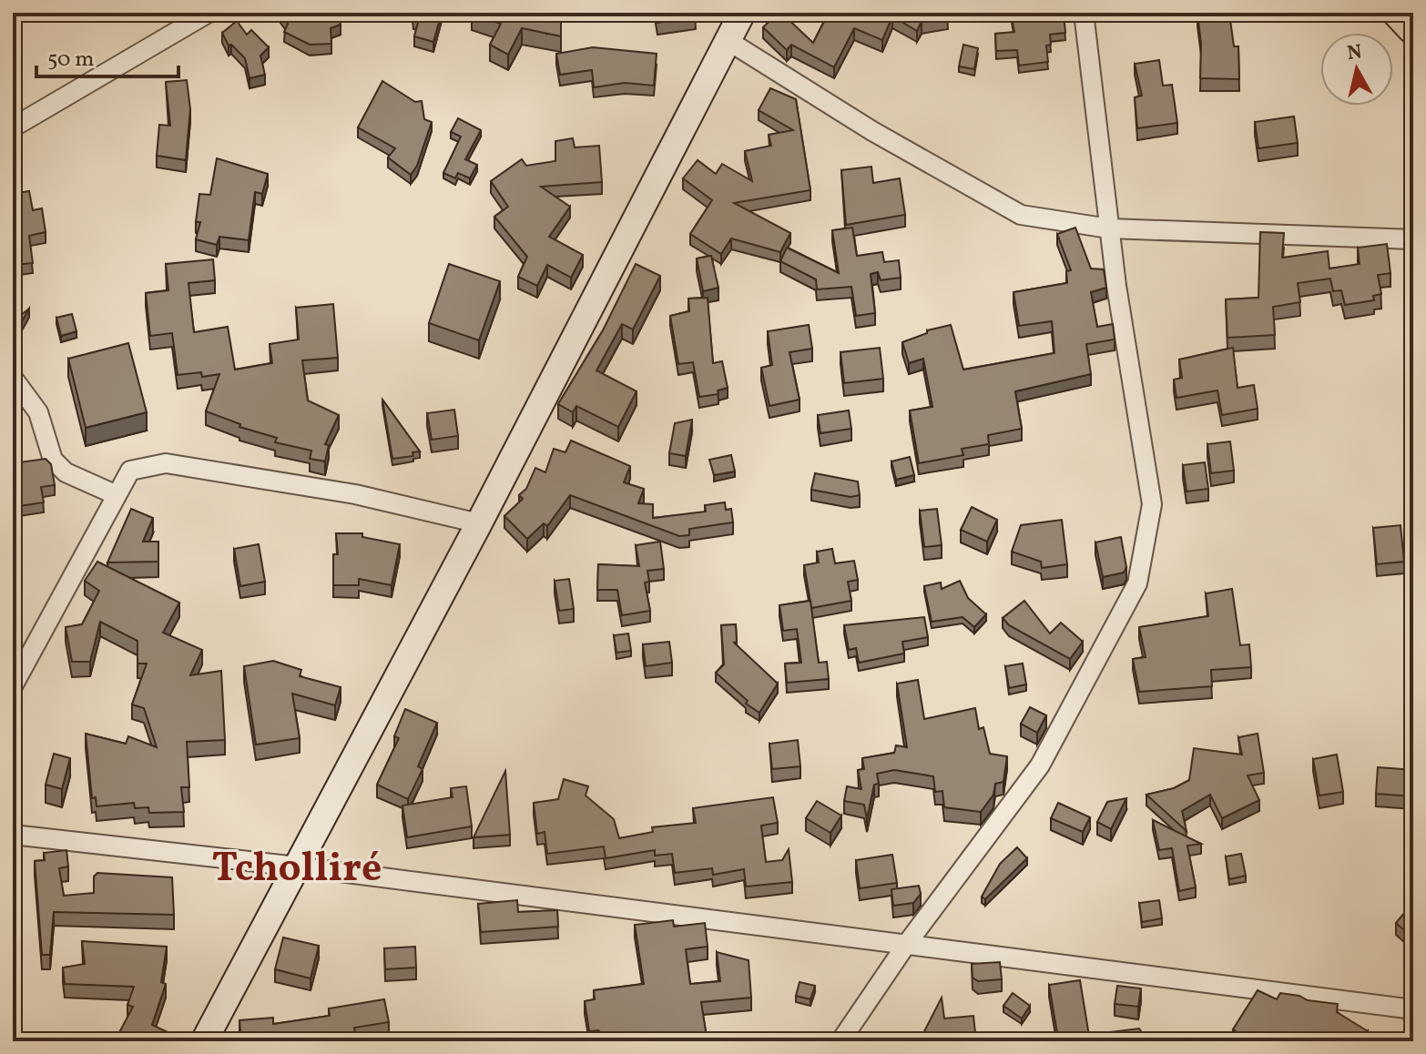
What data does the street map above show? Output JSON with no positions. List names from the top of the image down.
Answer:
{
  "districts": ["Tcholliré"],
  "scale_bar": "50 m",
  "north": "top"
}
